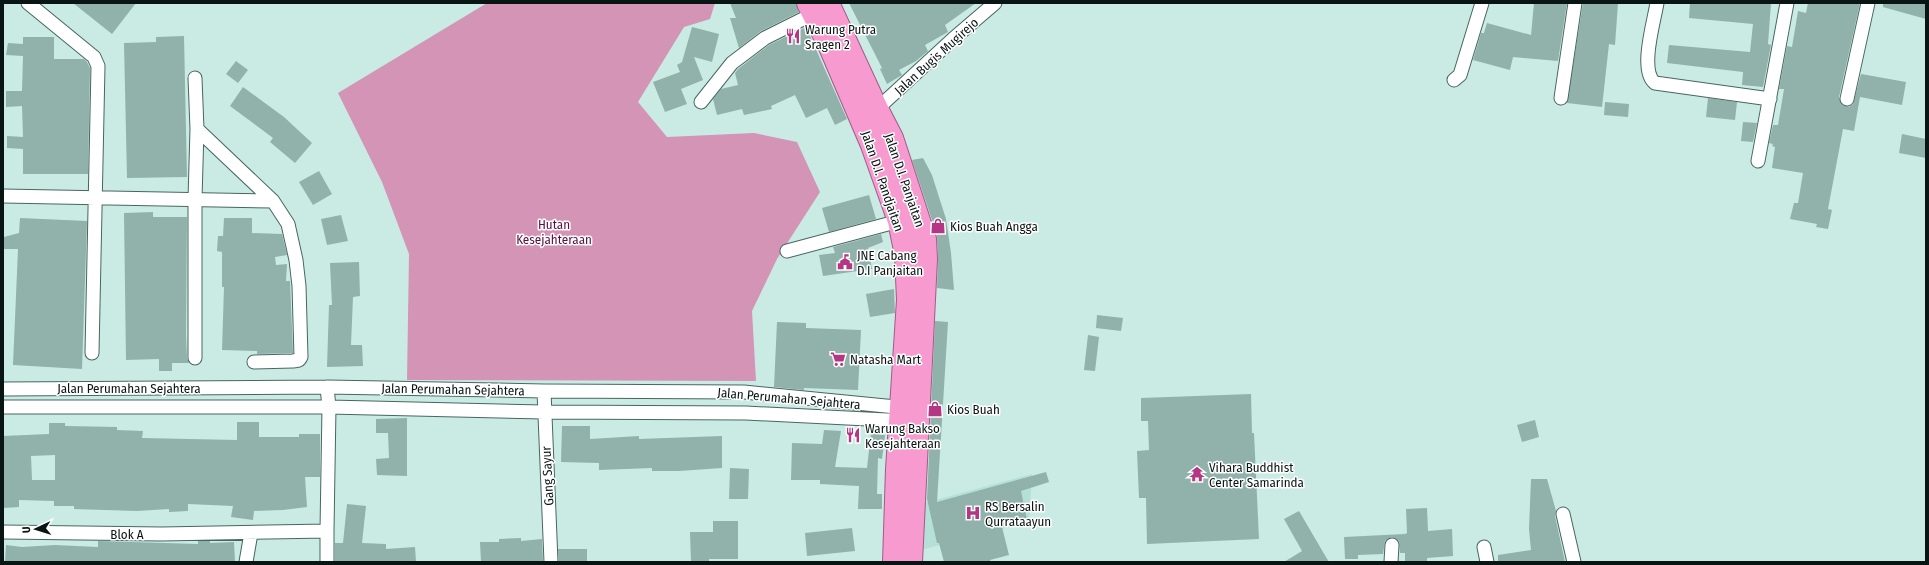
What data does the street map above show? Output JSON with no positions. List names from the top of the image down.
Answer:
{
  "streets": {
    "highway": ["Jalan D.I. Panjaitan", "Jalan D.I. Pandjaitan"],
    "street": [
      "Jalan Bugis Mugirejo",
      "Jalan Perumahan Sejahtera",
      "Gang Sayur",
      "Blok A"
    ]
  },
  "crossings": [
    ["Jalan Bugis Mugirejo", "Jalan D.I. Panjaitan"],
    ["Jalan D.I. Panjaitan", "Jalan D.I. Pandjaitan"],
    ["Jalan D.I. Panjaitan", "Jalan Perumahan Sejahtera"],
    ["Jalan D.I. Pandjaitan", "Jalan Perumahan Sejahtera"],
    ["Jalan Perumahan Sejahtera", "Gang Sayur"]
  ],
  "parks": ["Hutan Kesejahteraan"],
  "places": {
    "restaurant": ["Warung Putra Sragen 2", "Warung Bakso Kesejahteraan"],
    "shop": ["Kios Buah Angga", "Kios Buah"],
    "public building": ["JNE Cabang D.I Panjaitan"],
    "supermarket": ["Natasha Mart"],
    "temple": ["Vihara Buddhist Center Samarinda"],
    "hospital": ["RS Bersalin Qurrataayun"]
  },
  "north": "left"
}
